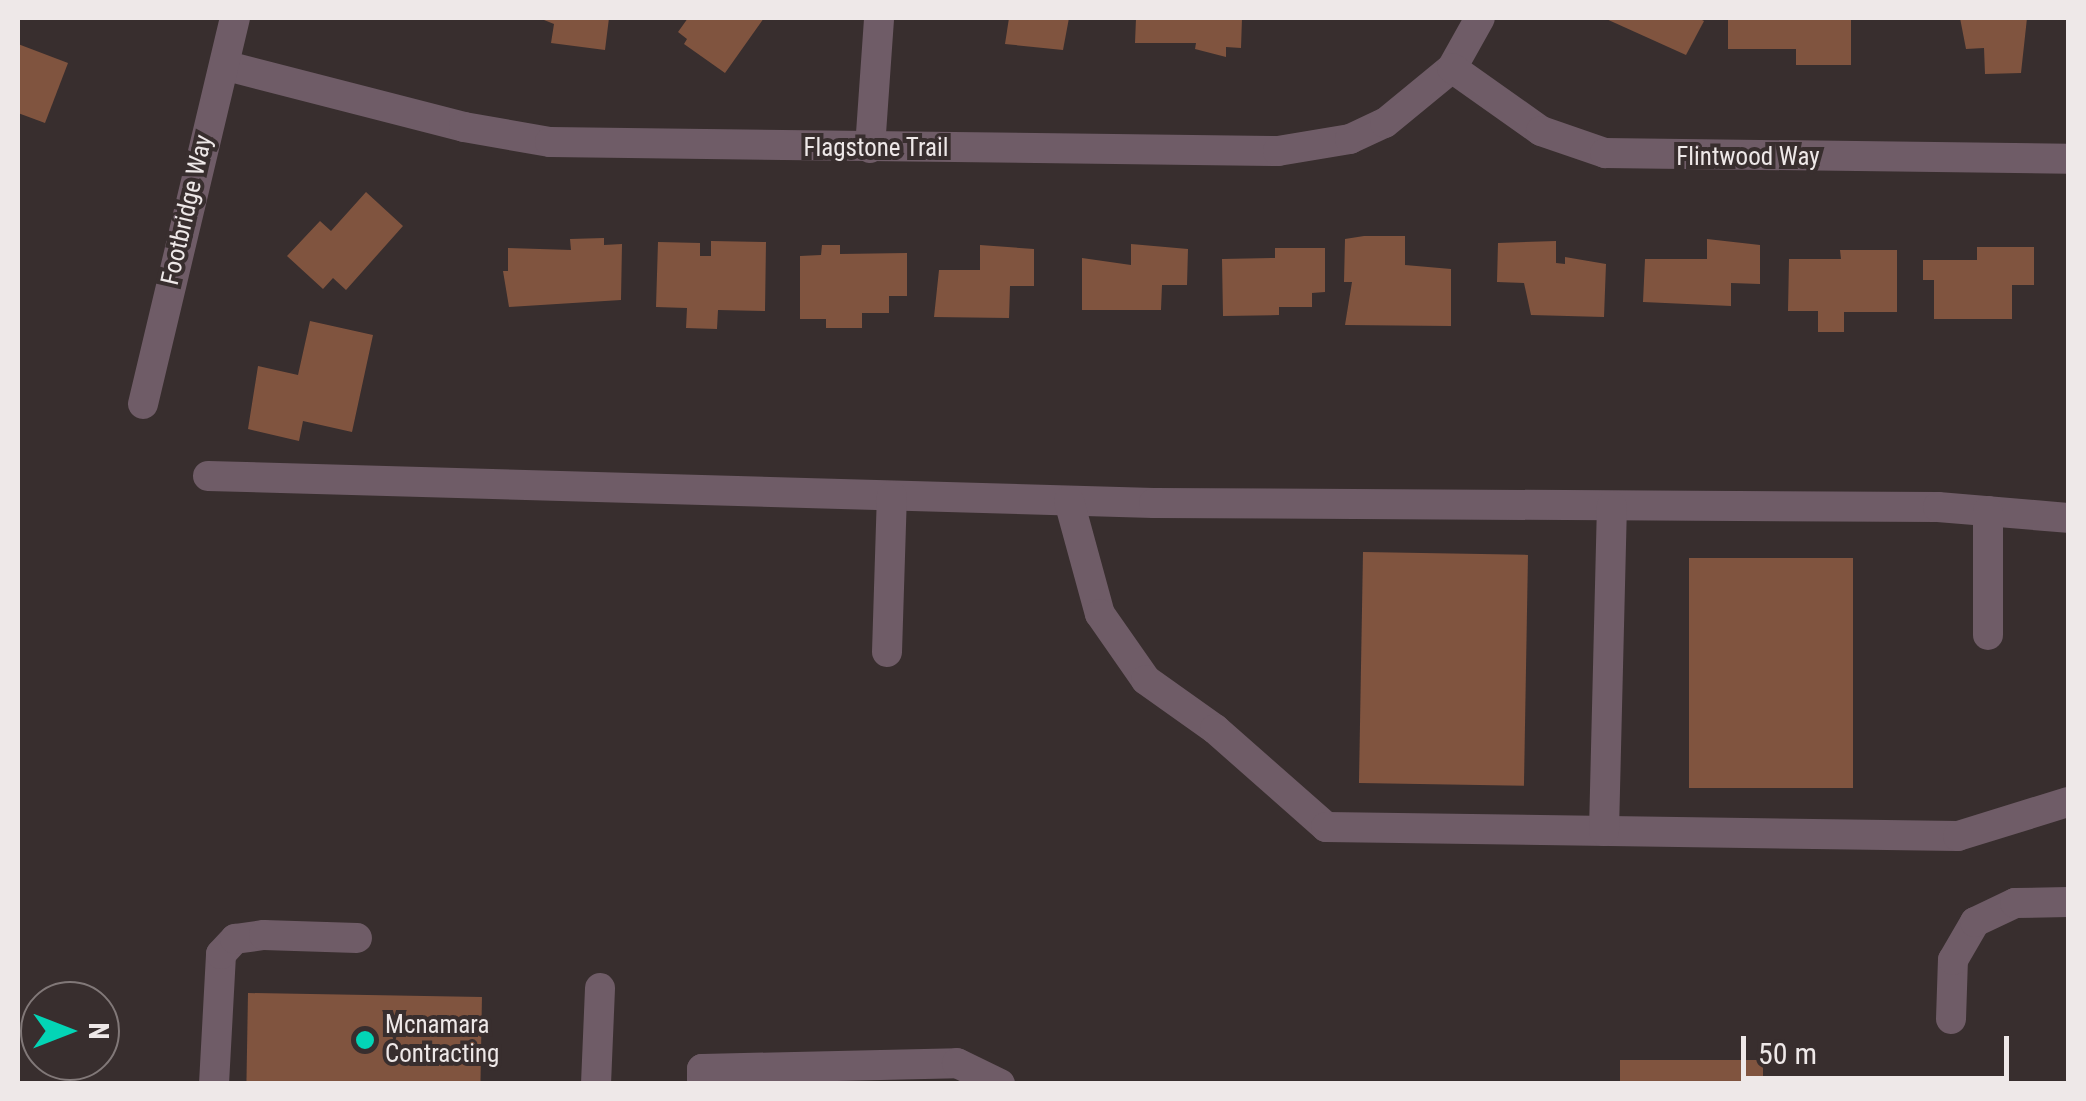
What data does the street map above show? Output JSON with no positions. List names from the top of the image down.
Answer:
{
  "streets": {
    "street": ["Flagstone Trail", "Flintwood Way", "Footbridge Way"]
  },
  "crossings": [
    ["Flagstone Trail", "Flintwood Way"],
    ["Flagstone Trail", "Footbridge Way"]
  ],
  "places": ["Mcnamara Contracting"],
  "scale_bar": "50 m",
  "north": "right"
}
